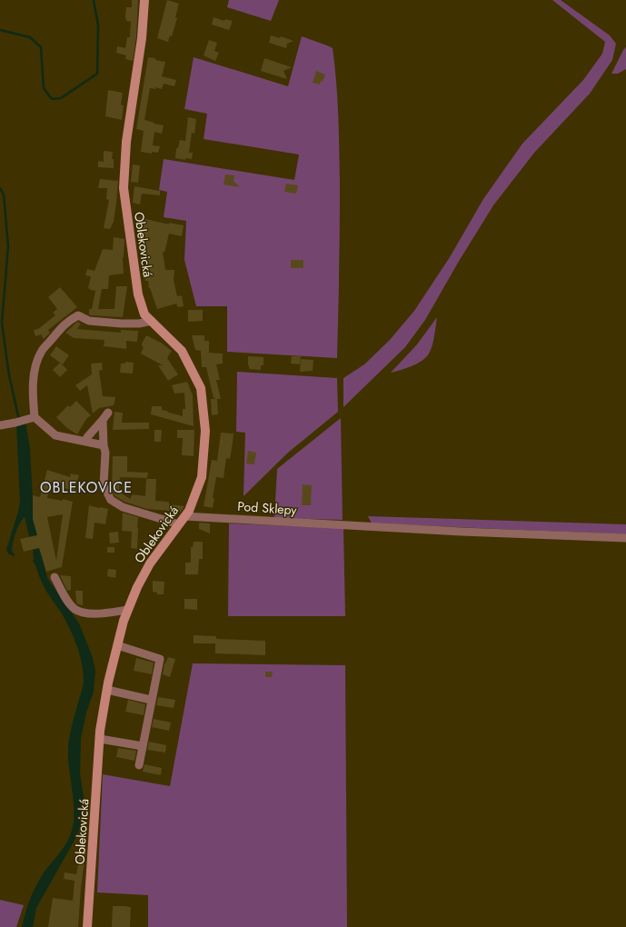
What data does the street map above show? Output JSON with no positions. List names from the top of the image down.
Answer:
{
  "streets": {
    "street": ["Oblekovická", "Pod Sklepy"]
  },
  "crossings": [
    ["Oblekovická", "Pod Sklepy"]
  ],
  "districts": ["OBLEKOVICE"]
}
